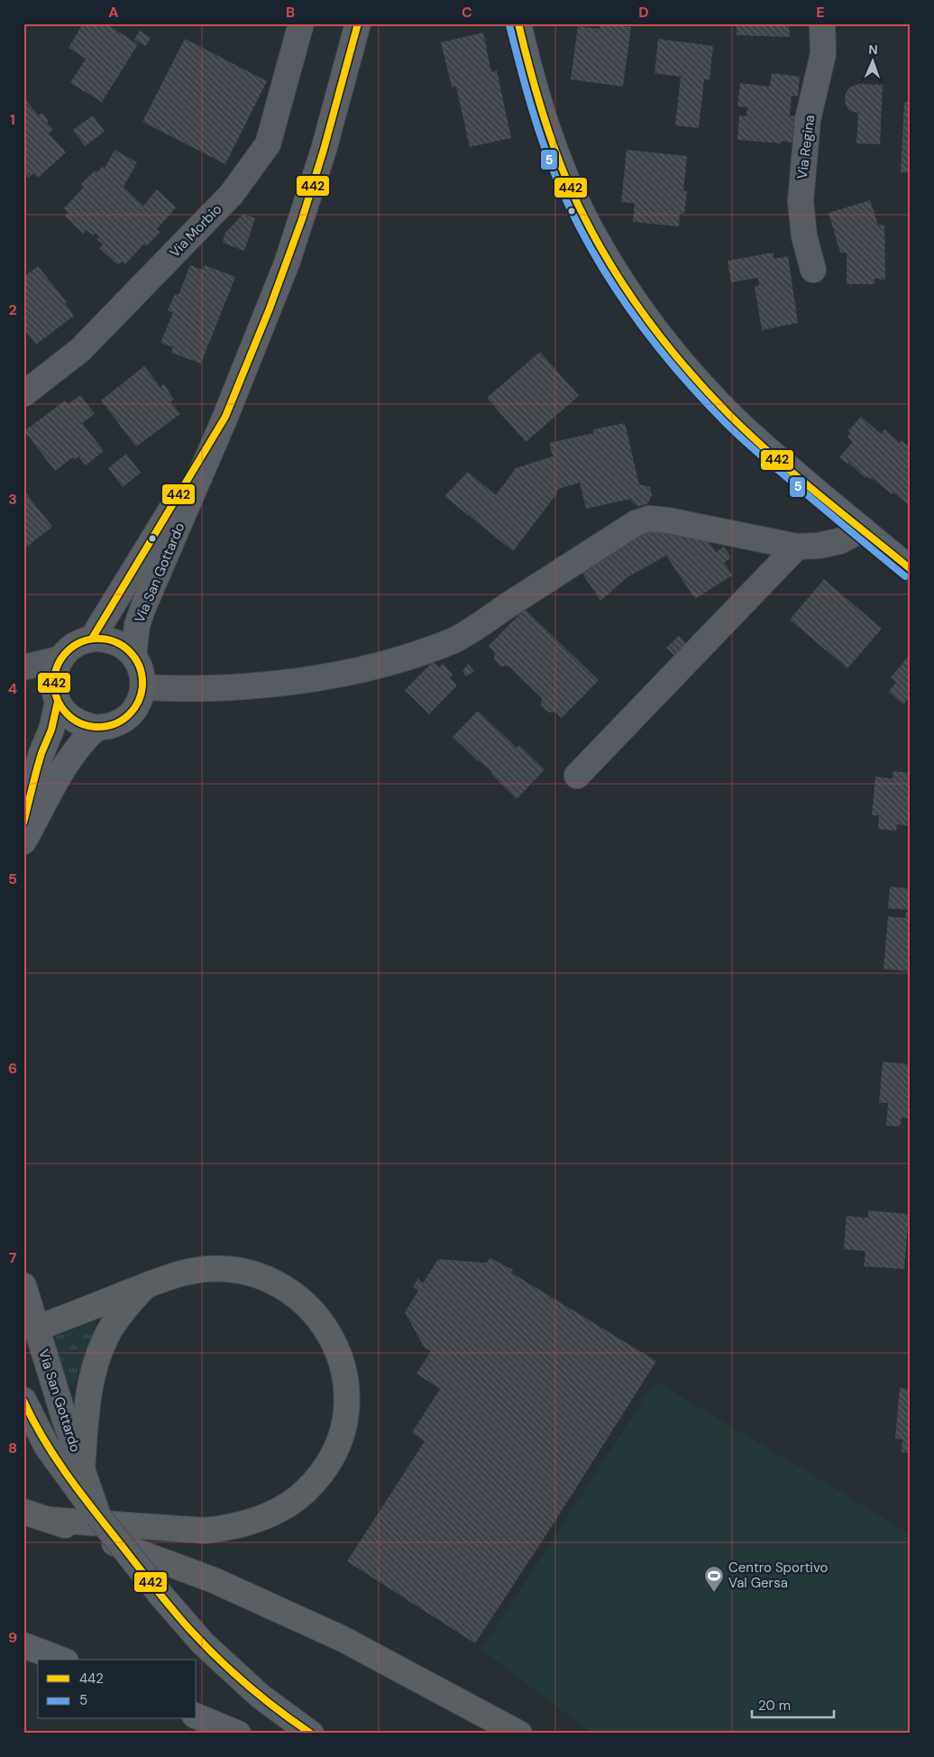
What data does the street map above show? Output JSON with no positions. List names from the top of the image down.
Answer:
{
  "streets": {
    "main road": ["Via San Gottardo"],
    "street": ["Via Regina", "Via Morbio"]
  },
  "places": {
    "sports": ["Centro Sportivo Val Gersa"]
  },
  "lines": ["transit line 442", "transit line 5"],
  "legend": ["442", "5"],
  "scale_bar": "20 m",
  "north": "top",
  "grid": {
    "columns": [
      "A",
      "B",
      "C",
      "D",
      "E"
    ],
    "rows": [
      "1",
      "2",
      "3",
      "4",
      "5",
      "6",
      "7",
      "8",
      "9"
    ]
  }
}
